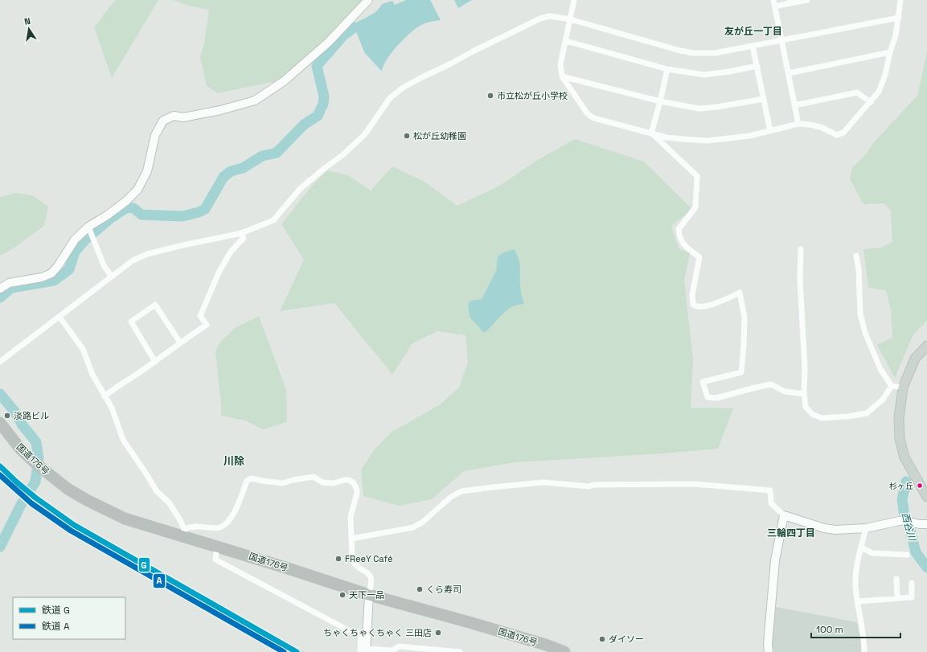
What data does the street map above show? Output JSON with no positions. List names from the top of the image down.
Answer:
{
  "streets": {
    "highway": ["国道176号"]
  },
  "districts": ["友が丘一丁目", "川除", "三輪四丁目"],
  "water": ["西谷川"],
  "places": [
    "市立松が丘小学校",
    "松が丘幼稚園",
    "淡路ビル",
    "杉ヶ丘",
    "FReeY Café",
    "くら寿司",
    "天下一品",
    "ちゃくちゃくちゃく 三田店",
    "ダイソー"
  ],
  "lines": ["rail line G", "rail line A"],
  "legend": ["鉄道 G", "鉄道 A"],
  "scale_bar": "100 m",
  "north": "top"
}
